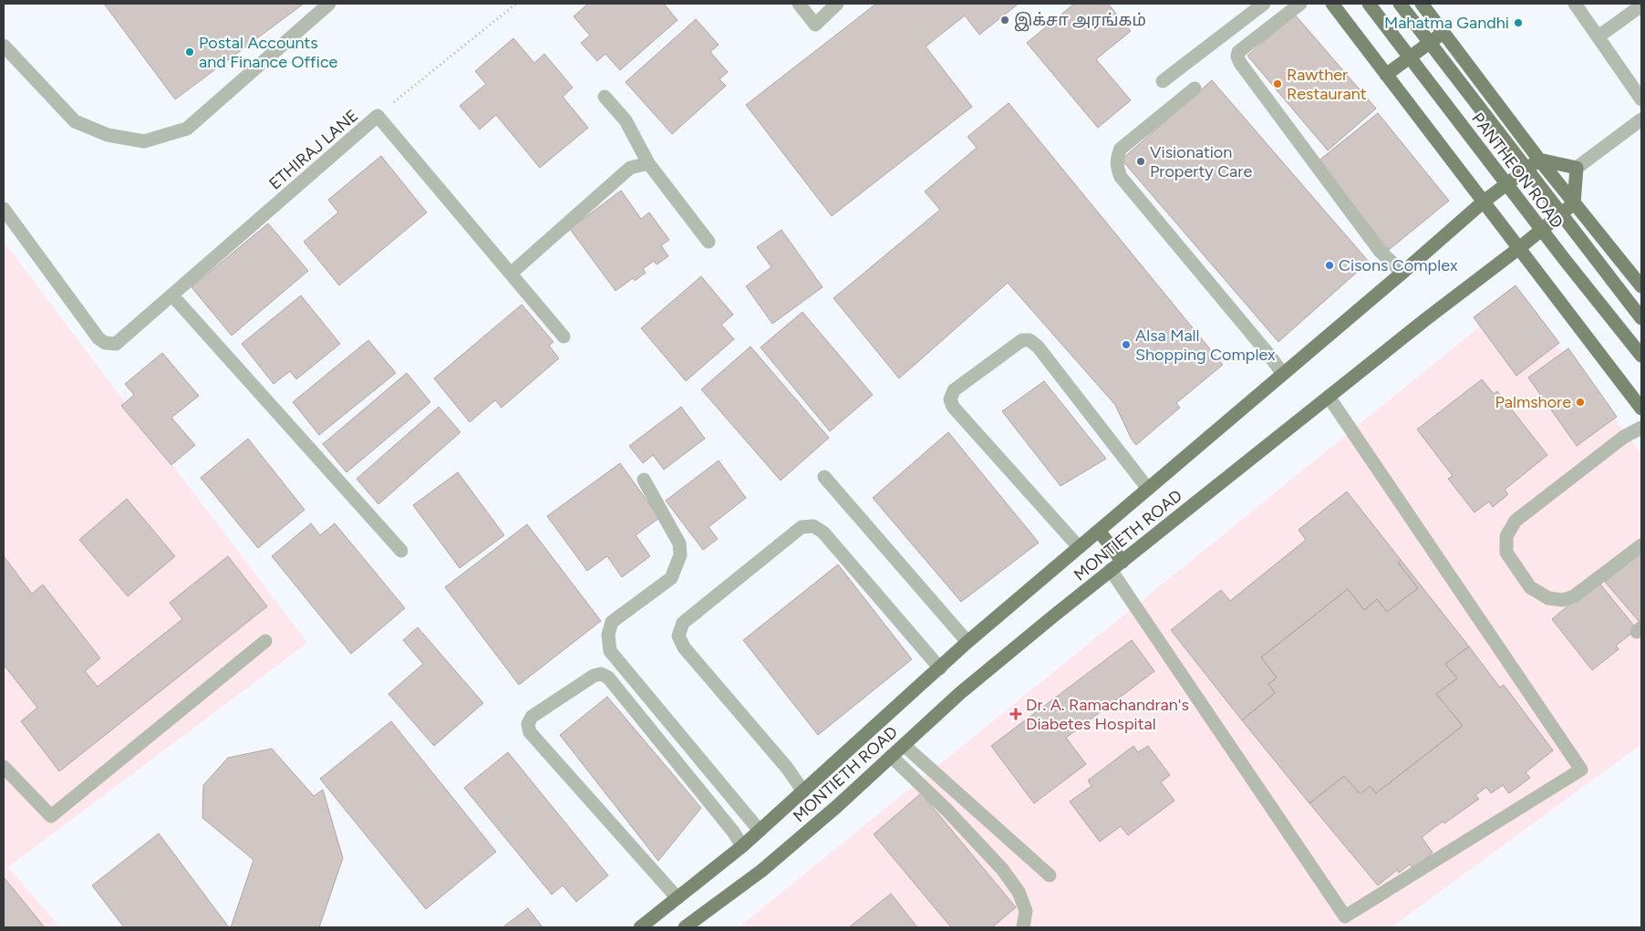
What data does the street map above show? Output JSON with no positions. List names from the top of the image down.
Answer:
{
  "streets": {
    "main road": ["PANTHEON ROAD", "MONTIETH ROAD"],
    "street": ["ETHIRAJ LANE"]
  },
  "places": {
    "other": [
      "இக்சா அரங்கம்",
      "Mahatma Gandhi",
      "Postal Accounts and Finance Office",
      "Rawther Restaurant",
      "Visionation Property Care",
      "Cisons Complex",
      "Alsa Mall Shopping Complex",
      "Palmshore"
    ],
    "health": ["Dr. A. Ramachandran's Diabetes Hospital"]
  }
}
